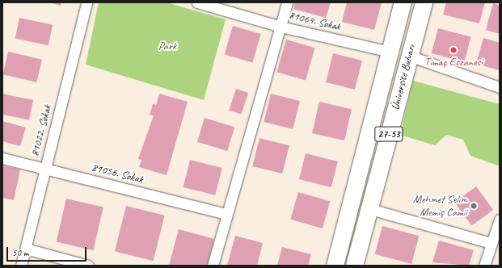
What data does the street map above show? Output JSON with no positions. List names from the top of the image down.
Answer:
{
  "streets": {
    "main road": ["Üniversite Bulvarı", "27-53"],
    "street": ["81064. Sokak", "81022. Sokak", "81056. Sokak"]
  },
  "crossings": [
    ["81064. Sokak", "Üniversite Bulvarı"],
    ["81022. Sokak", "81056. Sokak"]
  ],
  "parks": ["Park"],
  "places": ["Timaç Eczanesi", "Mehmet Selim Memiş Camii"],
  "scale_bar": "50 m"
}
